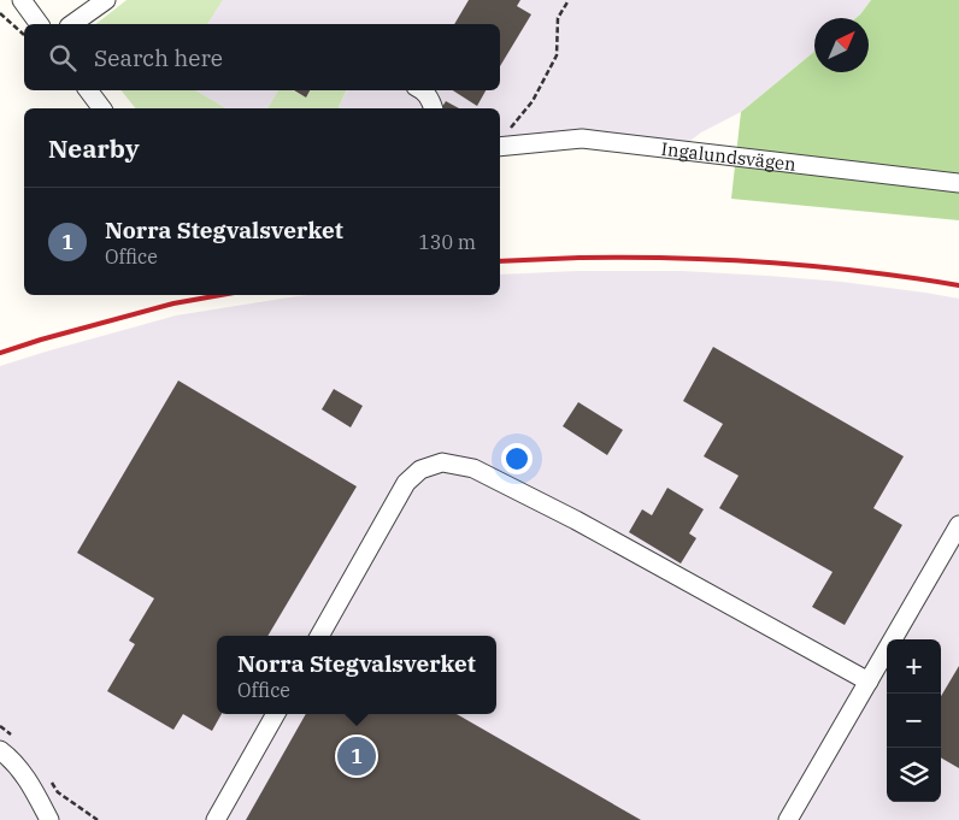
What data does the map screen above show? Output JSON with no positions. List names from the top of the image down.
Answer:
{
  "streets": {
    "street": ["Ingalundsvägen"]
  },
  "north": "top right",
  "page": {
    "search": "Search here",
    "heading": "Nearby",
    "list": [
      {
        "mark": "1",
        "name": "Norra Stegvalsverket",
        "note": "Office",
        "value": "130 m"
      }
    ],
    "popup": ["Norra Stegvalsverket", "Office"],
    "map_buttons": ["+", "−"],
    "pins": "1"
  }
}
